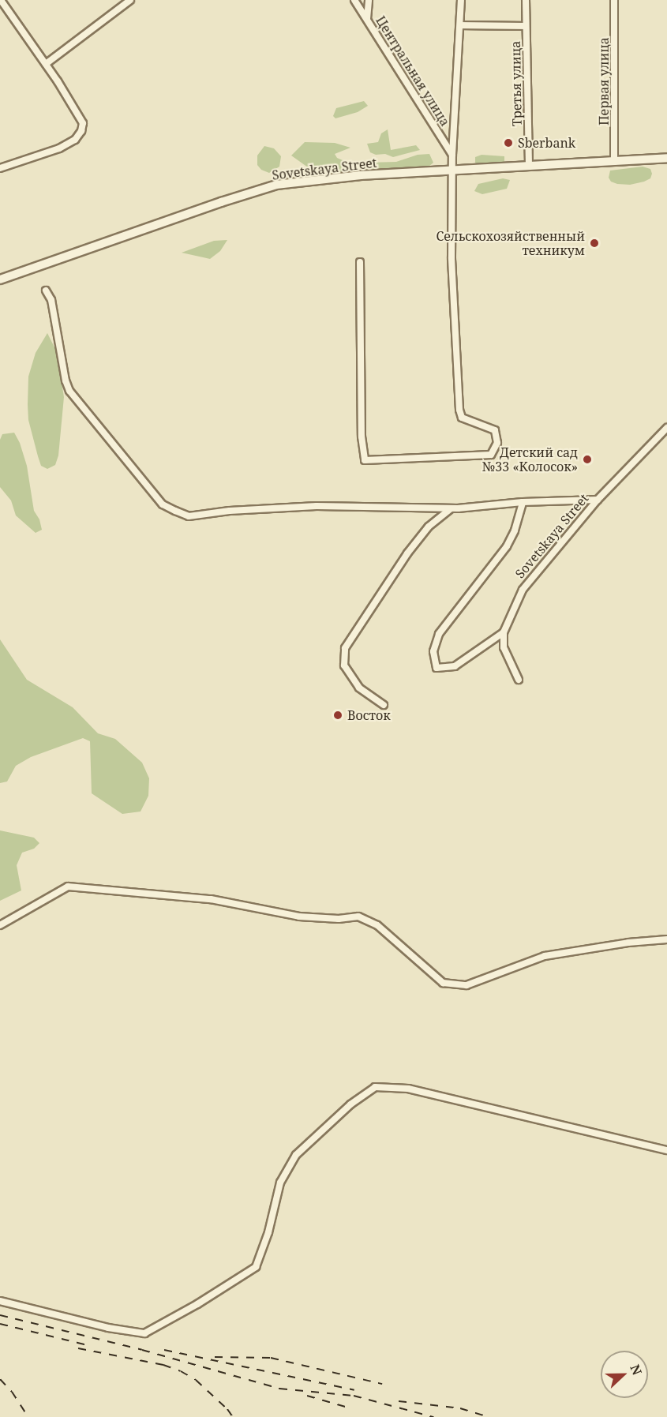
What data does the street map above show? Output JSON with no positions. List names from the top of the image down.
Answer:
{
  "streets": {
    "main road": ["Sovetskaya Street"],
    "street": ["Центральная улица", "Первая улица", "Третья улица"]
  },
  "crossings": [
    ["Первая улица", "Sovetskaya Street"],
    ["Третья улица", "Sovetskaya Street"]
  ],
  "places": [
    "Sberbank",
    "Сельскохозяйственный техникум",
    "Детский сад №33 «Колосок»",
    "Восток"
  ],
  "north": "right"
}
